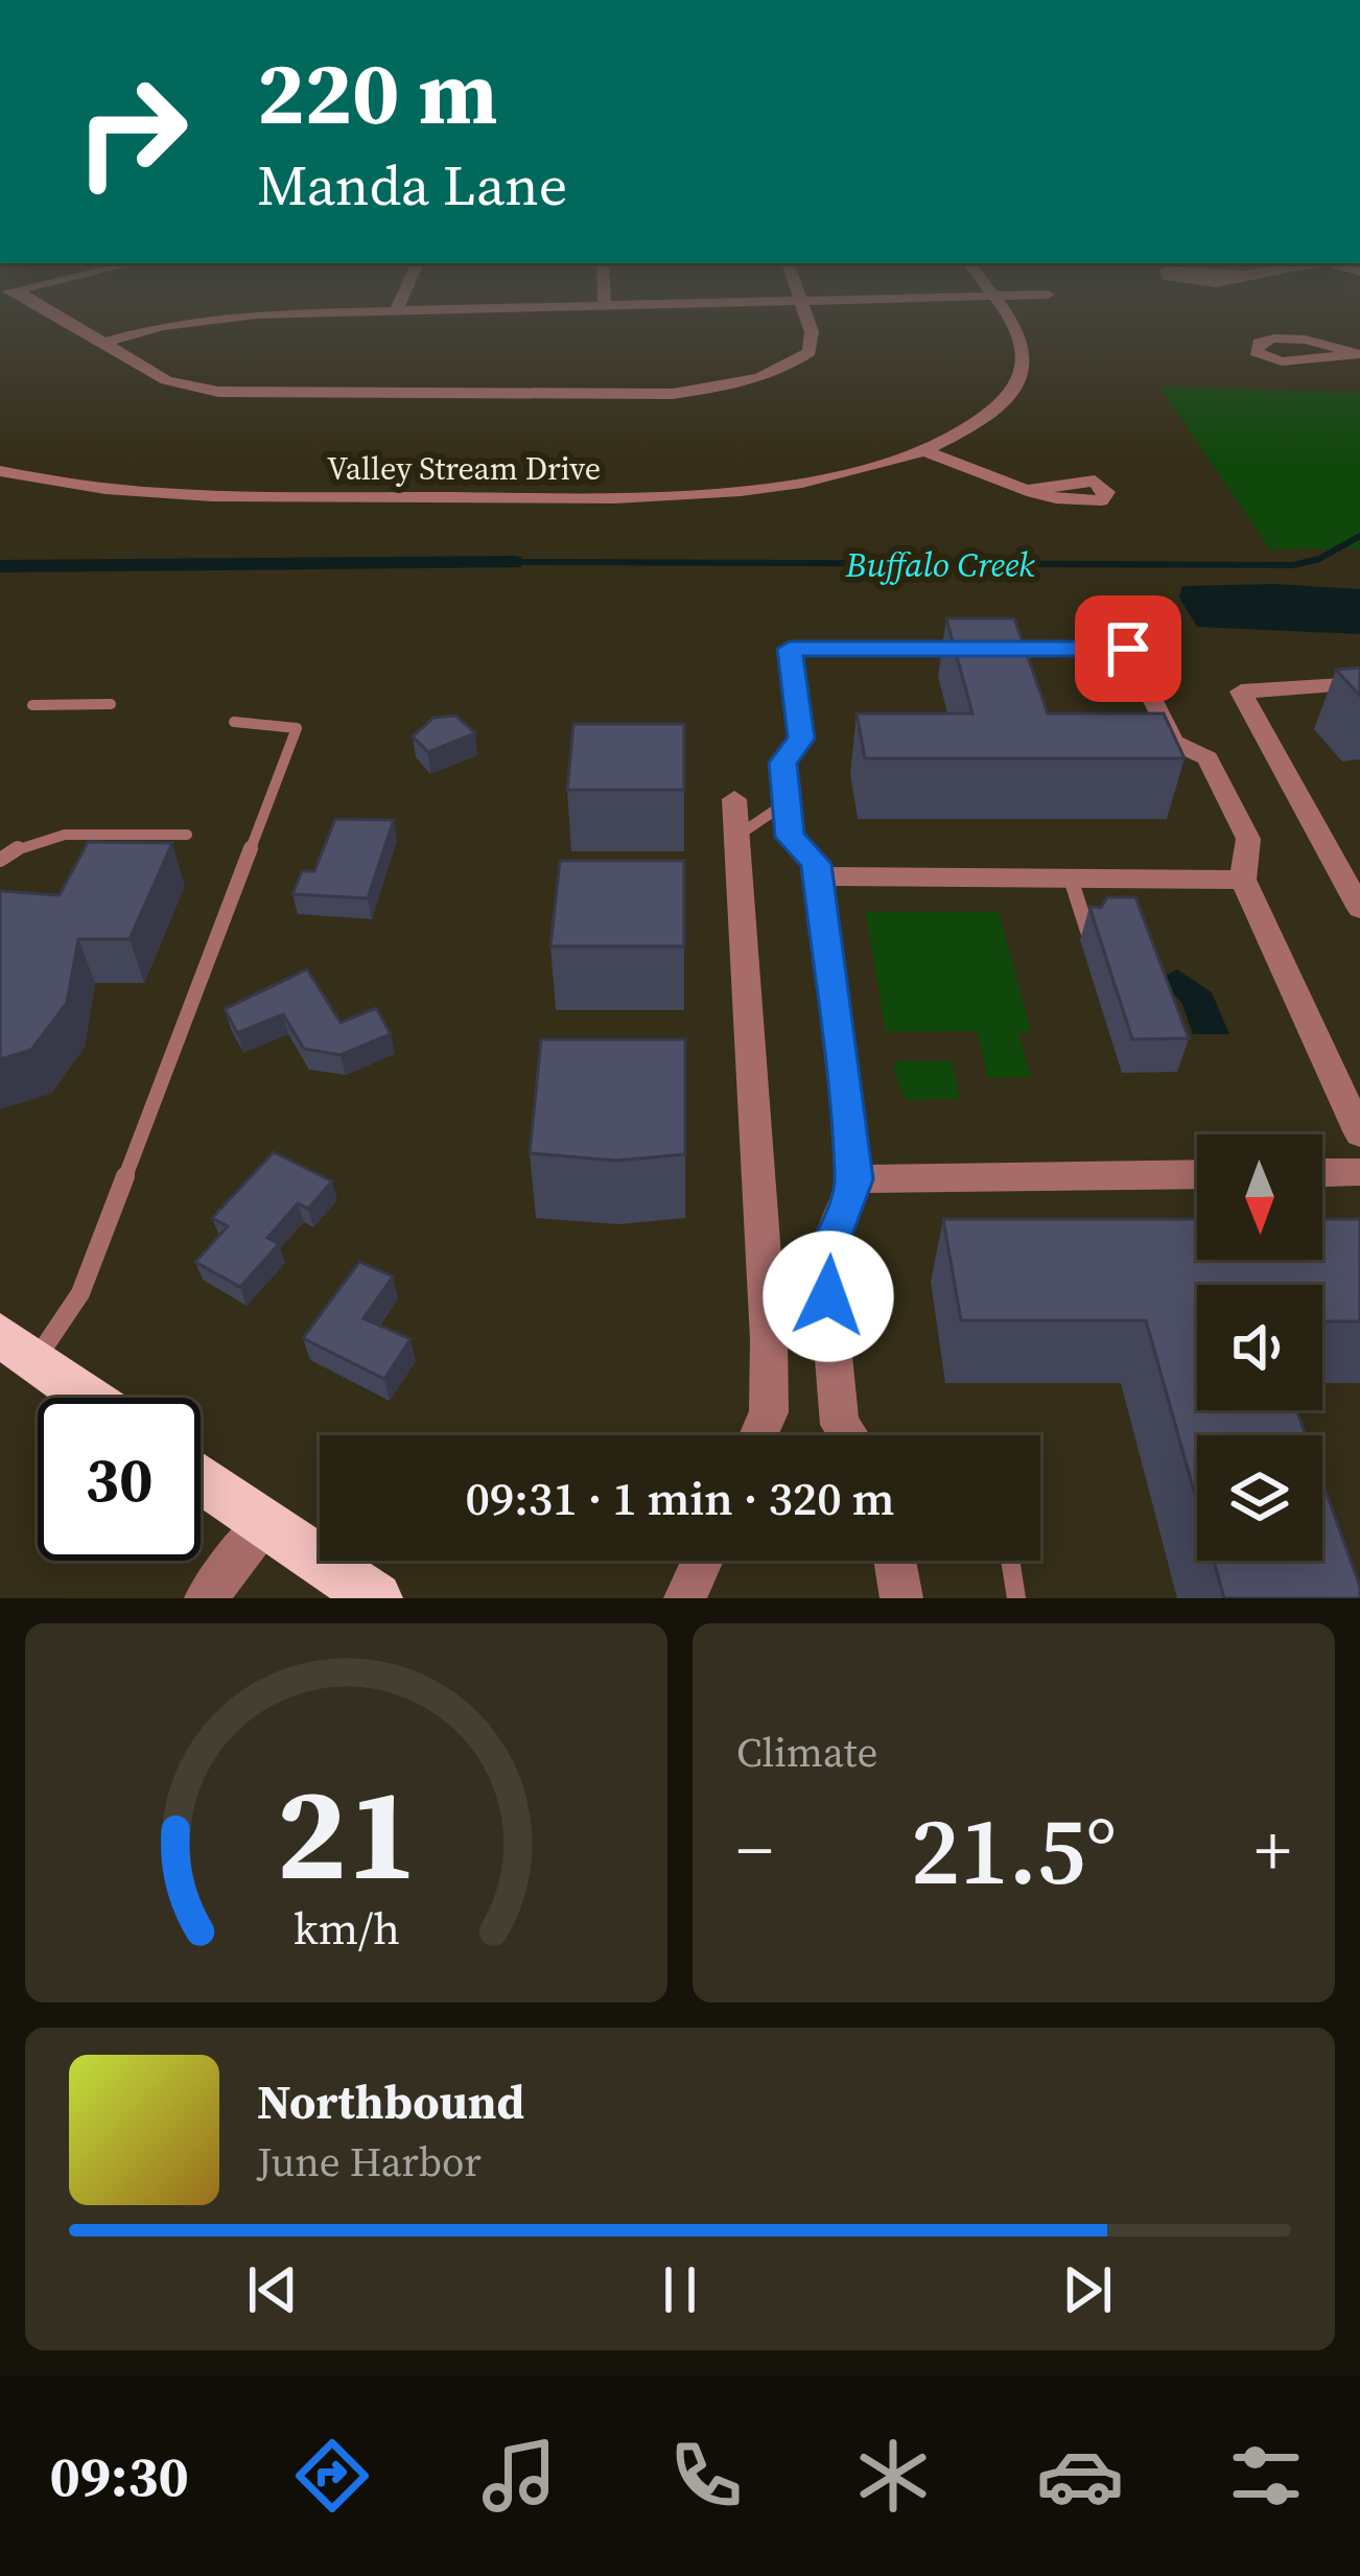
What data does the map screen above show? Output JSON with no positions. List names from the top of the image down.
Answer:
{
  "streets": {
    "street": ["Valley Stream Drive"]
  },
  "water": ["Buffalo Creek"],
  "north": "bottom",
  "page": {
    "turn": ["220 m", "Manda Lane"],
    "limit": "30",
    "trip": "09:31 · 1 min · 320 m",
    "tile": "Climate",
    "heat": ["−", "21.5°", "+"],
    "song": ["Northbound", "June Harbor"],
    "tabs": "09:30",
    "gauge": ["21", "km/h"]
  }
}
